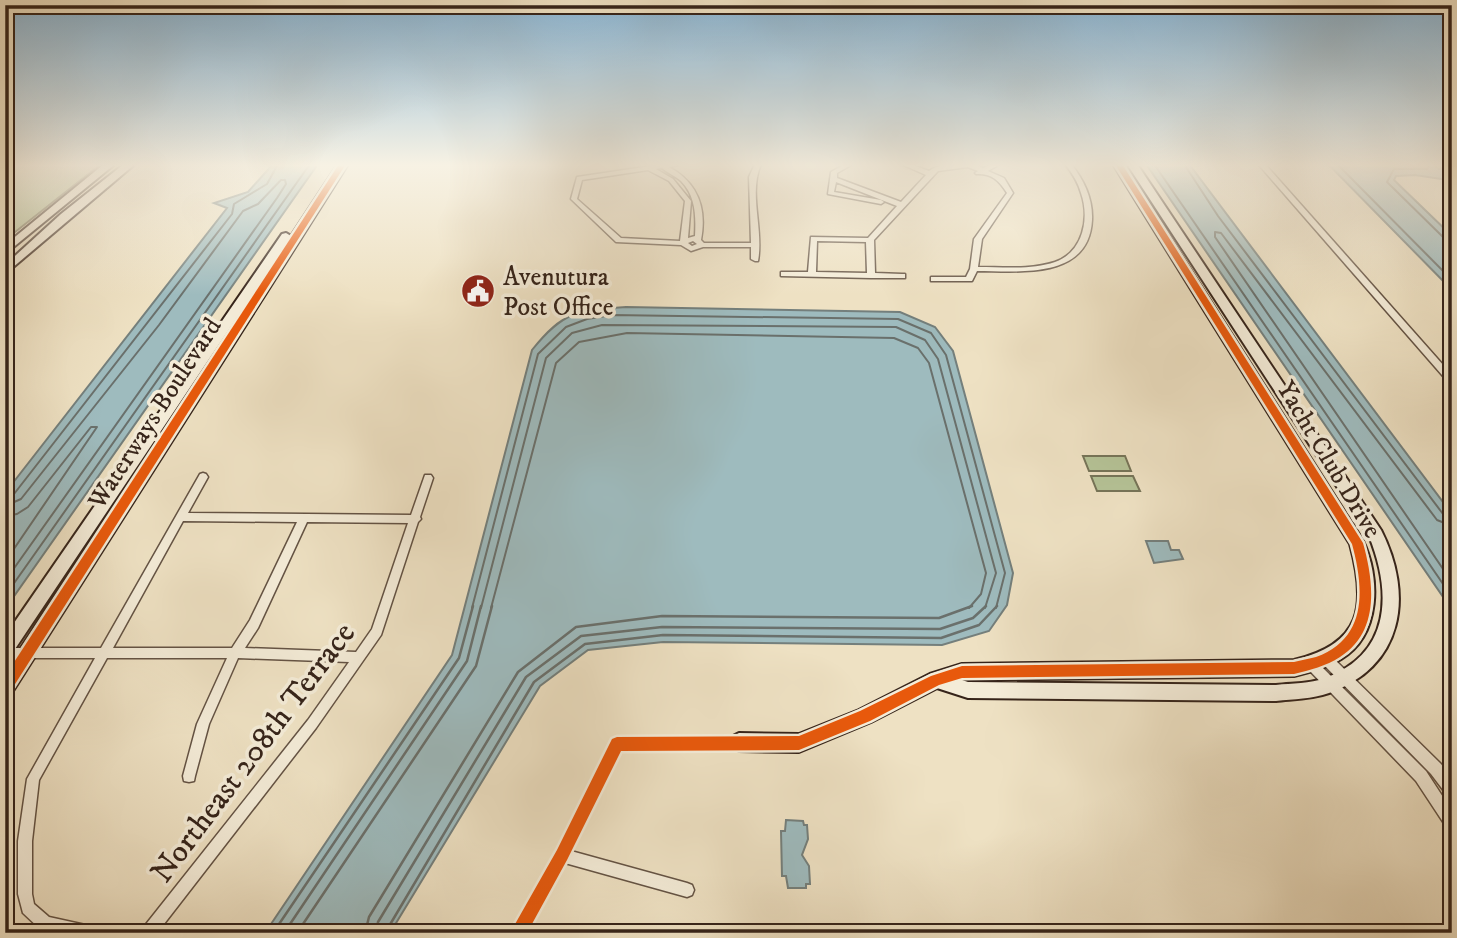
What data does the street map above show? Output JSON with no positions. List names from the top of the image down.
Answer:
{
  "streets": {
    "street": ["Waterways Boulevard", "Yacht Club Drive", "Northeast 208th Terrace"]
  },
  "places": {
    "public building": ["Avenutura Post Office"]
  }
}
